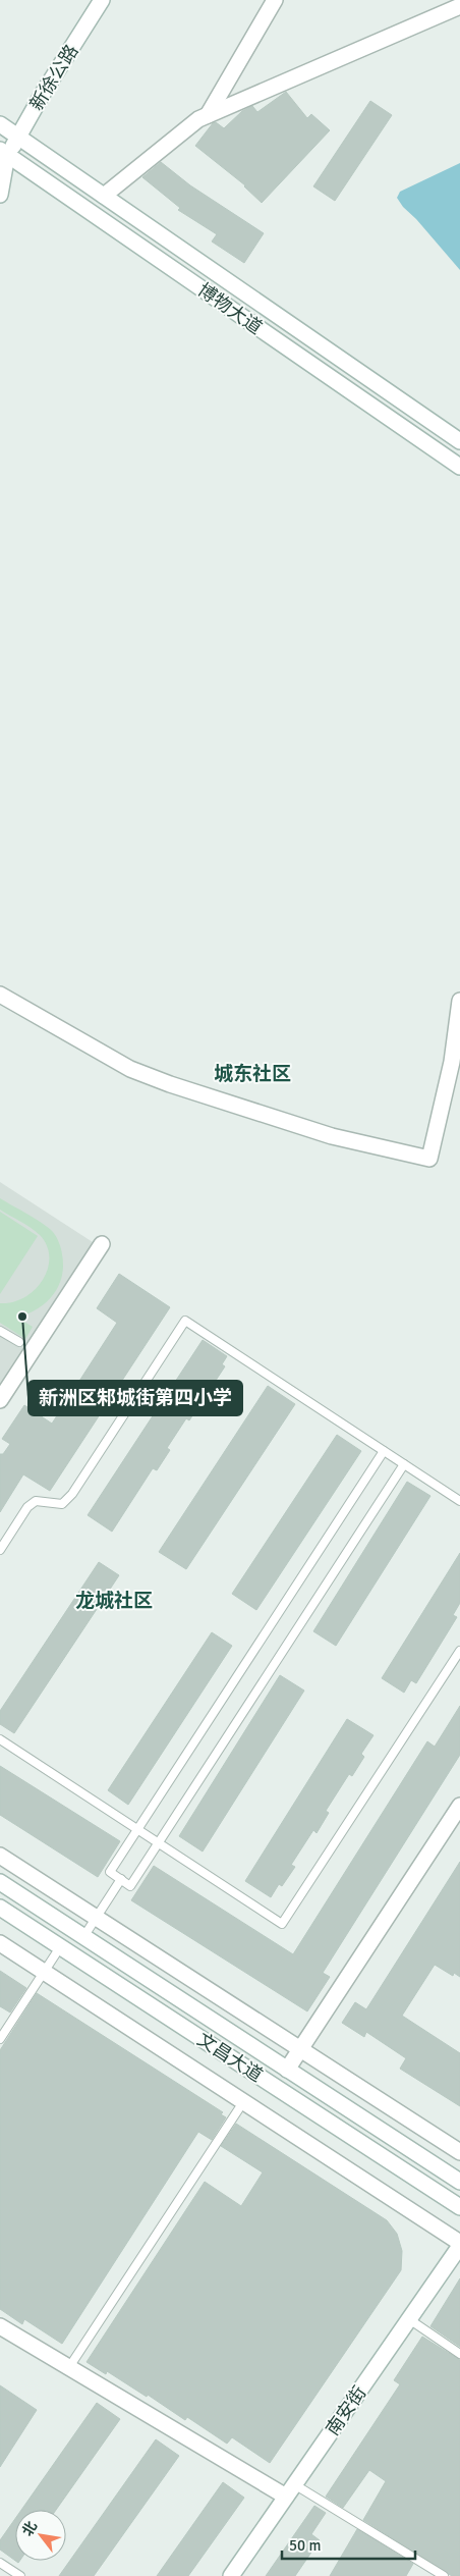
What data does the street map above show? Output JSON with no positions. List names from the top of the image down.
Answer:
{
  "streets": {
    "street": [
      "新徐公路",
      "博物大道",
      "文昌大道",
      "南安街"
    ]
  },
  "crossings": [
    ["新徐公路", "博物大道"]
  ],
  "districts": ["城东社区", "龙城社区"],
  "places": ["新洲区邾城街第四小学"],
  "scale_bar": "50 m",
  "north": "top left"
}
